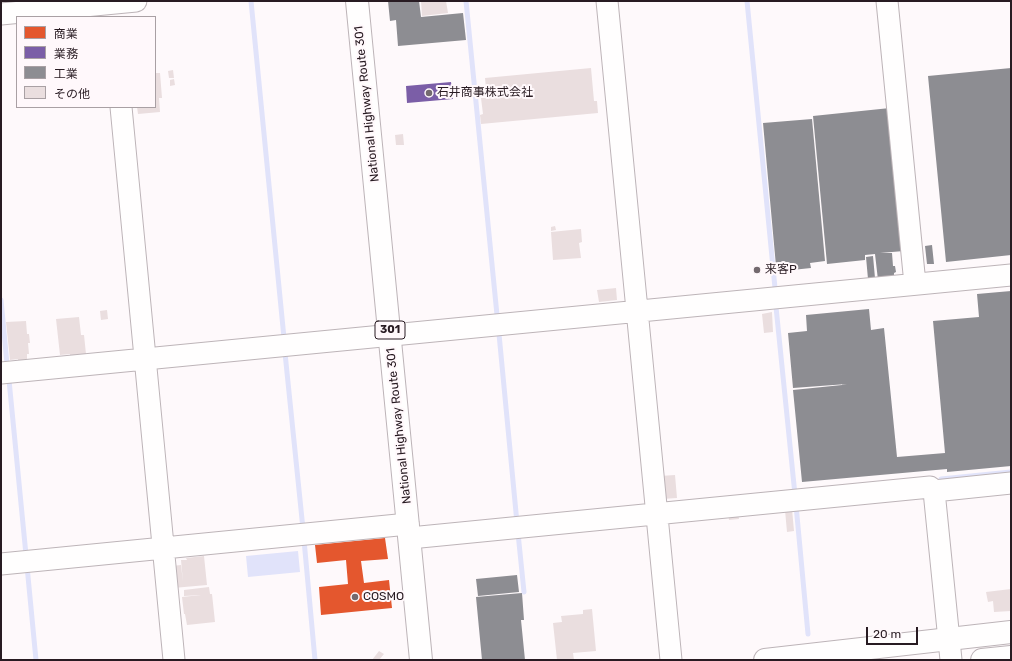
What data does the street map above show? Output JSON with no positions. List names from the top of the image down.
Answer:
{
  "streets": {
    "main road": ["National Highway Route 301", "301"]
  },
  "places": ["石井商事株式会社", "来客P", "COSMO"],
  "legend": [
    "商業",
    "業務",
    "工業",
    "その他"
  ],
  "scale_bar": "20 m"
}
